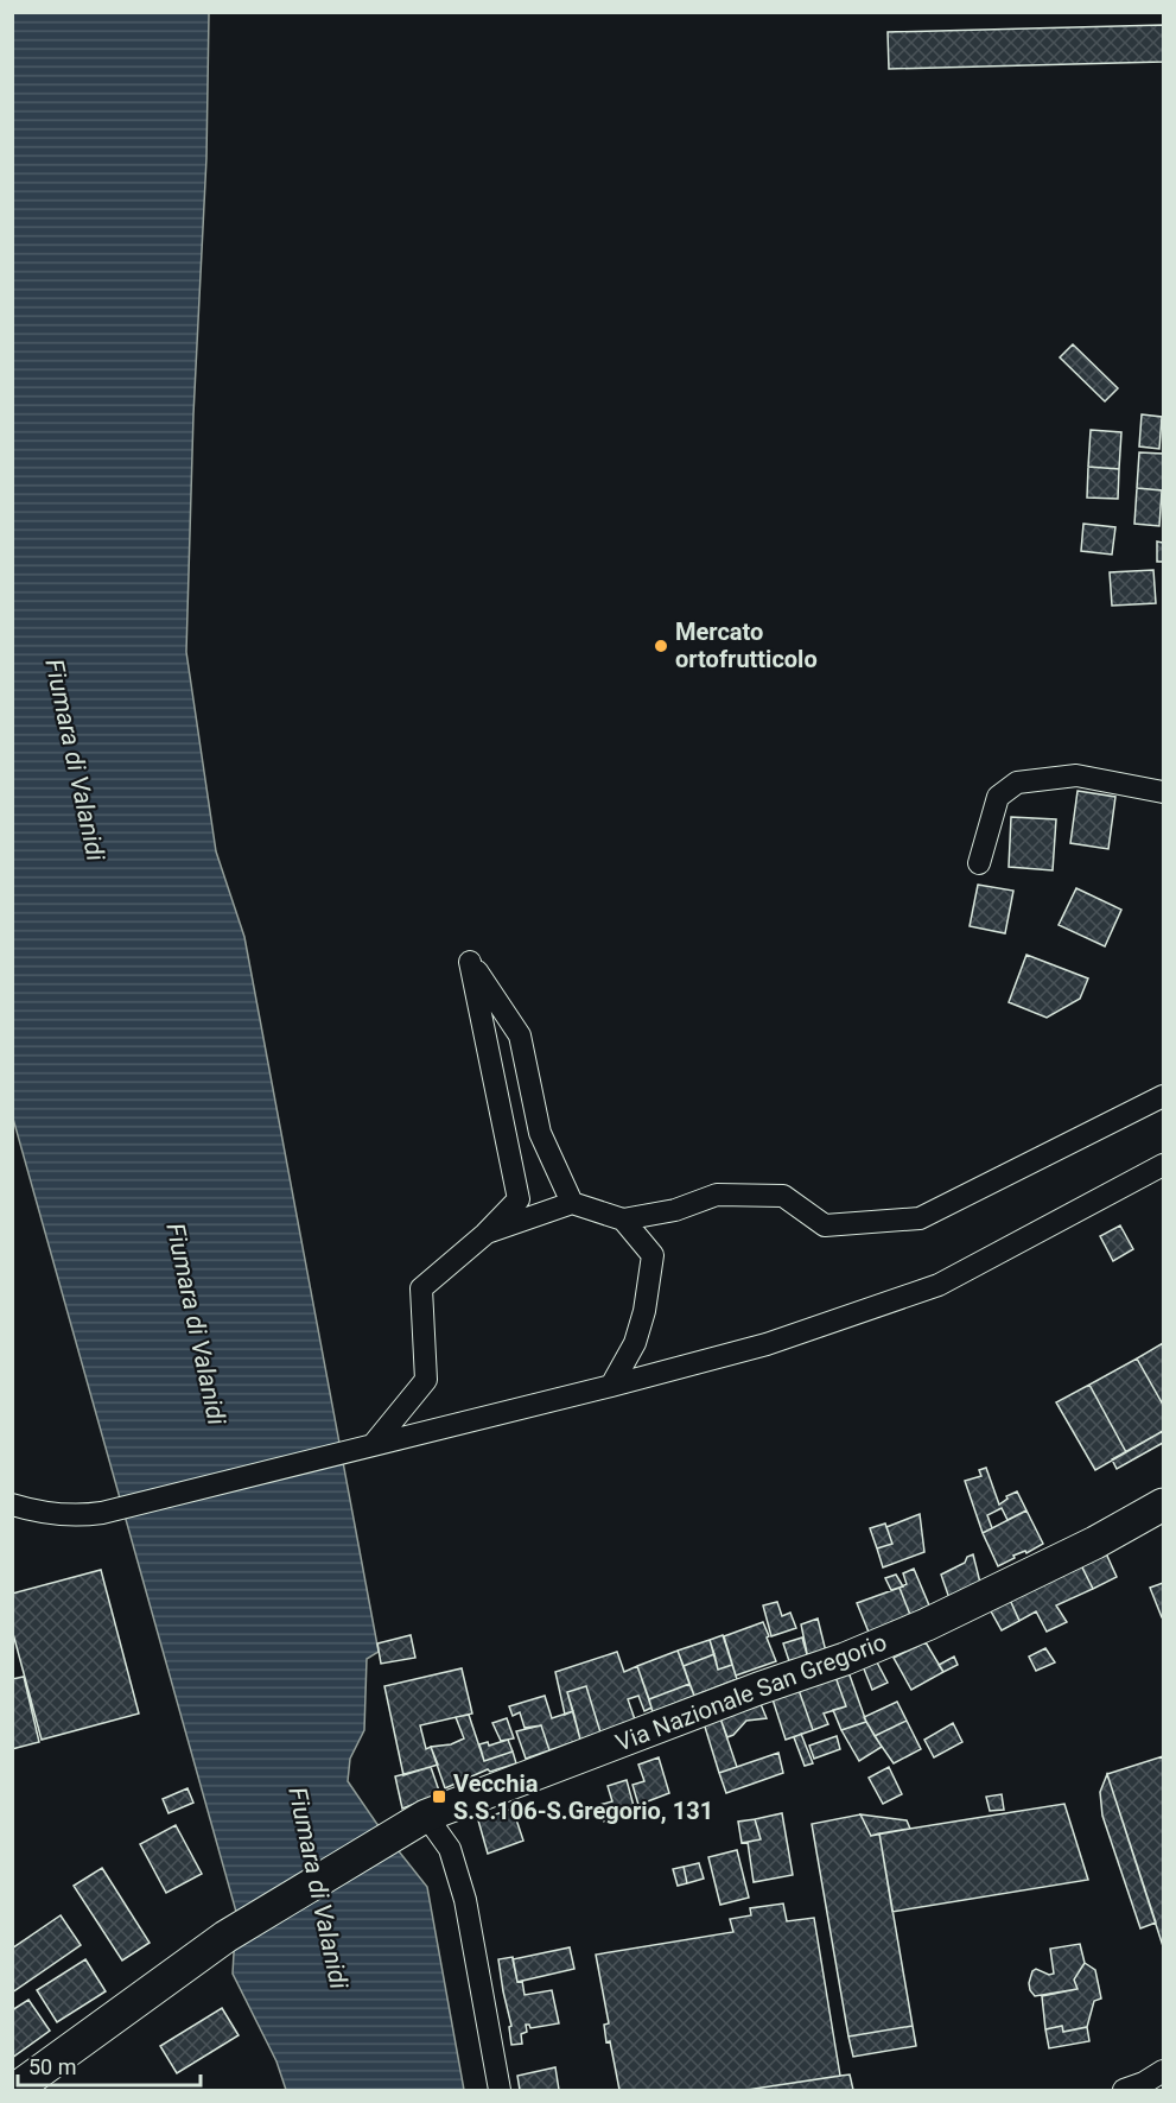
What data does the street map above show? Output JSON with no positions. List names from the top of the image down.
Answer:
{
  "streets": {
    "street": ["Via Nazionale San Gregorio"]
  },
  "water": ["Fiumara di Valanidi"],
  "places": {
    "other": ["Mercato ortofrutticolo"],
    "transit": ["Vecchia S.S.106-S.Gregorio, 131"]
  },
  "scale_bar": "50 m"
}
